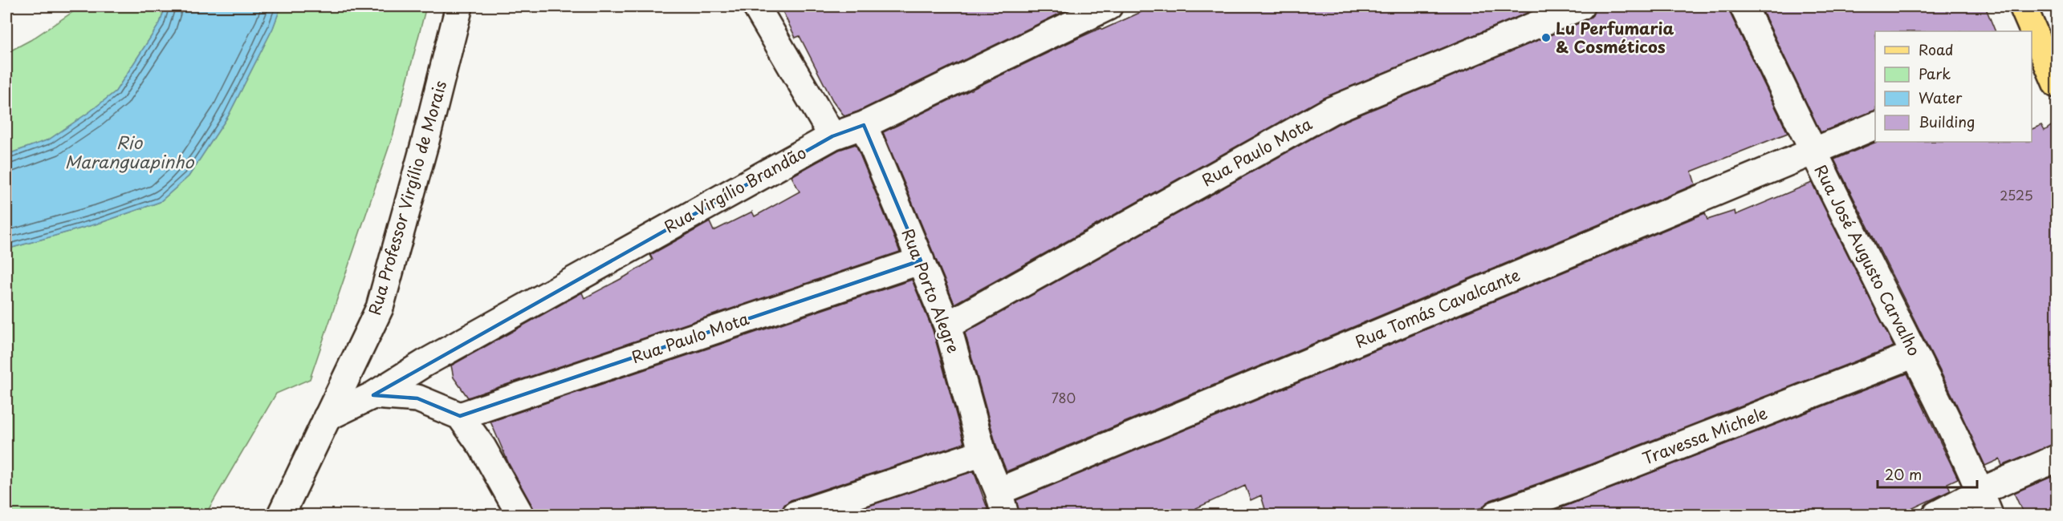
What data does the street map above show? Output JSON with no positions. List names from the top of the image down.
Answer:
{
  "streets": {
    "street": [
      "Rua Paulo Mota",
      "Rua Virgílio Brandão",
      "Rua Professor Virgílio de Morais",
      "Rua José Augusto Carvalho",
      "Rua Porto Alegre",
      "Rua Tomás Cavalcante",
      "Travessa Michele"
    ]
  },
  "crossings": [
    ["Rua Paulo Mota", "Rua Porto Alegre"],
    ["Rua Virgílio Brandão", "Rua Professor Virgílio de Morais"],
    ["Rua Virgílio Brandão", "Rua Porto Alegre"],
    ["Rua José Augusto Carvalho", "Rua Tomás Cavalcante"],
    ["Rua José Augusto Carvalho", "Travessa Michele"],
    ["Rua Porto Alegre", "Rua Tomás Cavalcante"]
  ],
  "water": ["Rio Maranguapinho"],
  "places": ["Lu Perfumaria & Cosméticos"],
  "house_numbers": ["2525", "780"],
  "legend": [
    "Road",
    "Park",
    "Water",
    "Building"
  ],
  "scale_bar": "20 m"
}
